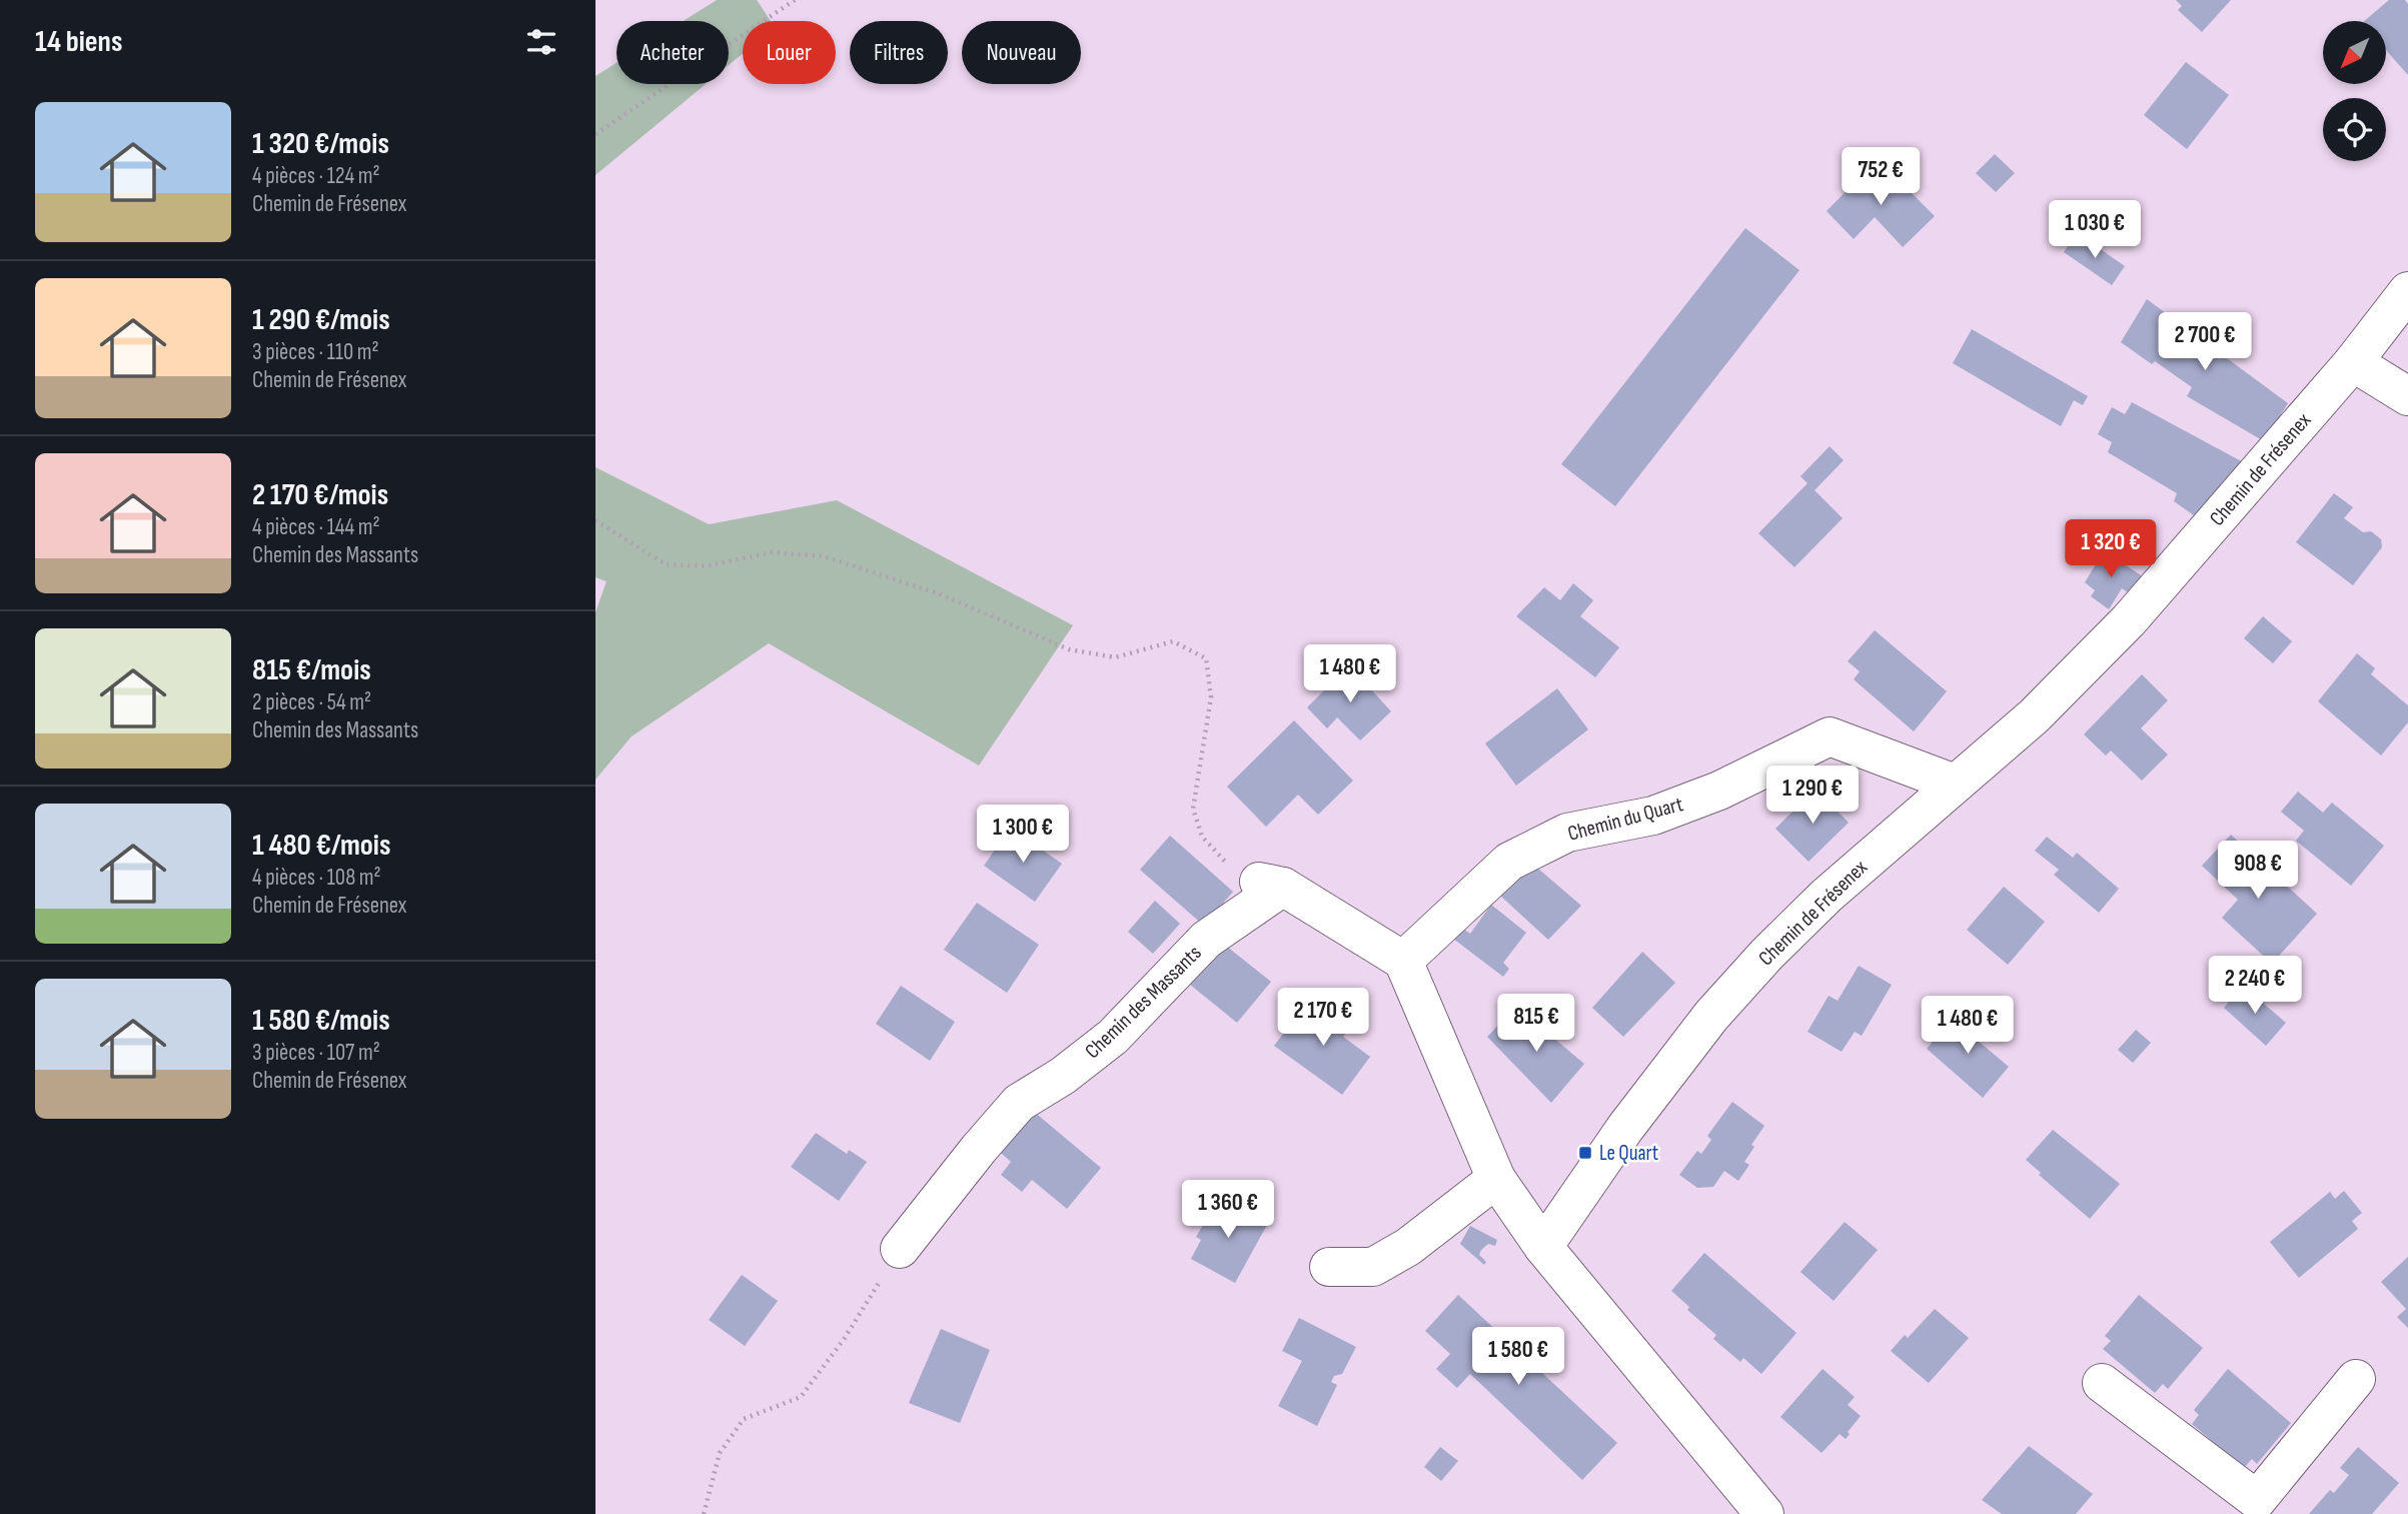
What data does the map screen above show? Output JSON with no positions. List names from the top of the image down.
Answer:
{
  "streets": {
    "street": ["Chemin de Frésenex", "Chemin du Quart", "Chemin des Massants"]
  },
  "crossings": [
    ["Chemin de Frésenex", "Chemin du Quart"]
  ],
  "places": {
    "transit": ["Le Quart"]
  },
  "north": "bottom left",
  "page": {
    "heading": "14 biens",
    "chip": [
      "Acheter",
      "Louer",
      "Filtres",
      "Nouveau"
    ],
    "list": [
      {
        "name": "1 320 €/mois",
        "note": "4 pièces · 124 m² · Chemin de Frésenex"
      },
      {
        "name": "1 290 €/mois",
        "note": "3 pièces · 110 m² · Chemin de Frésenex"
      },
      {
        "name": "2 170 €/mois",
        "note": "4 pièces · 144 m² · Chemin des Massants"
      },
      {
        "name": "815 €/mois",
        "note": "2 pièces · 54 m² · Chemin des Massants"
      },
      {
        "name": "1 480 €/mois",
        "note": "4 pièces · 108 m² · Chemin de Frésenex"
      },
      {
        "name": "1 580 €/mois",
        "note": "3 pièces · 107 m² · Chemin de Frésenex"
      }
    ],
    "price": [
      "752 €",
      "1 030 €",
      "2 700 €",
      "1 320 €",
      "1 480 €",
      "1 290 €",
      "1 300 €",
      "908 €",
      "2 240 €",
      "2 170 €",
      "815 €",
      "1 480 €",
      "1 360 €",
      "1 580 €"
    ]
  }
}
